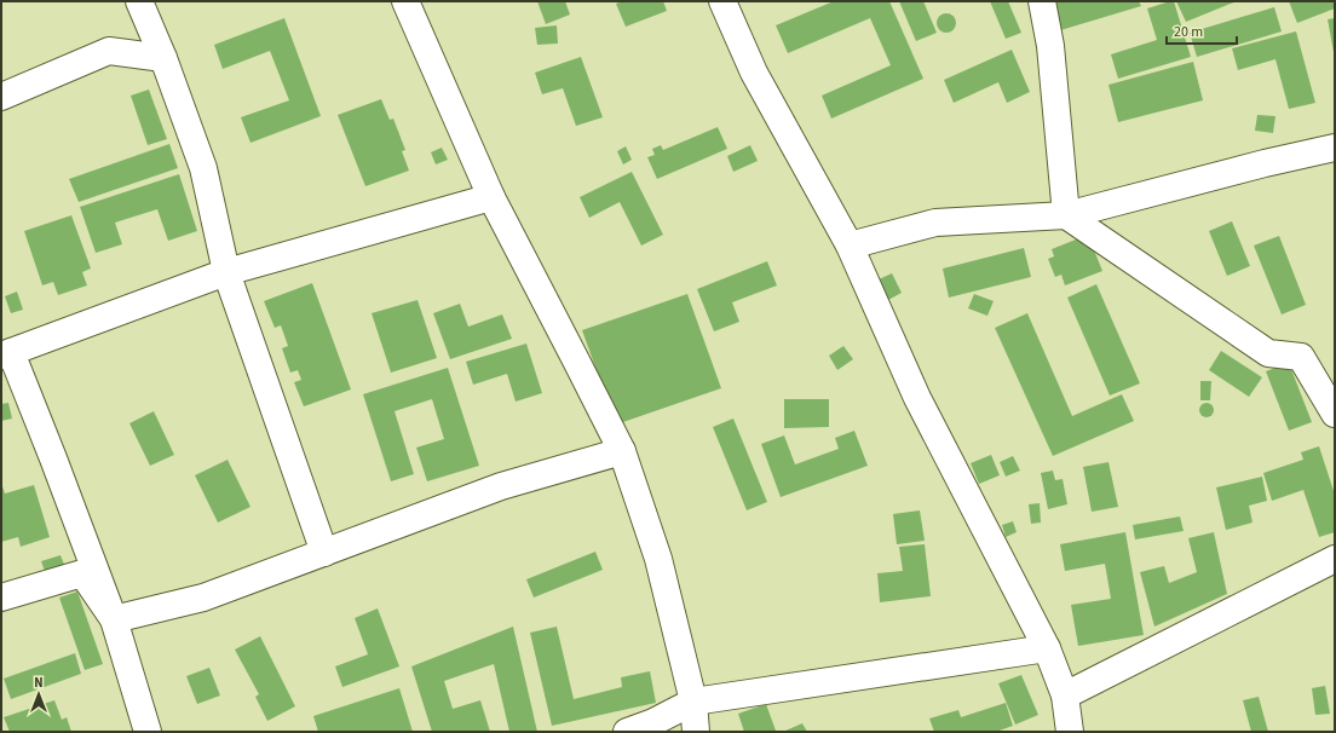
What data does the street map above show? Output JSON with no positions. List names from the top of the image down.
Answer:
{
  "scale_bar": "20 m",
  "north": "top"
}
